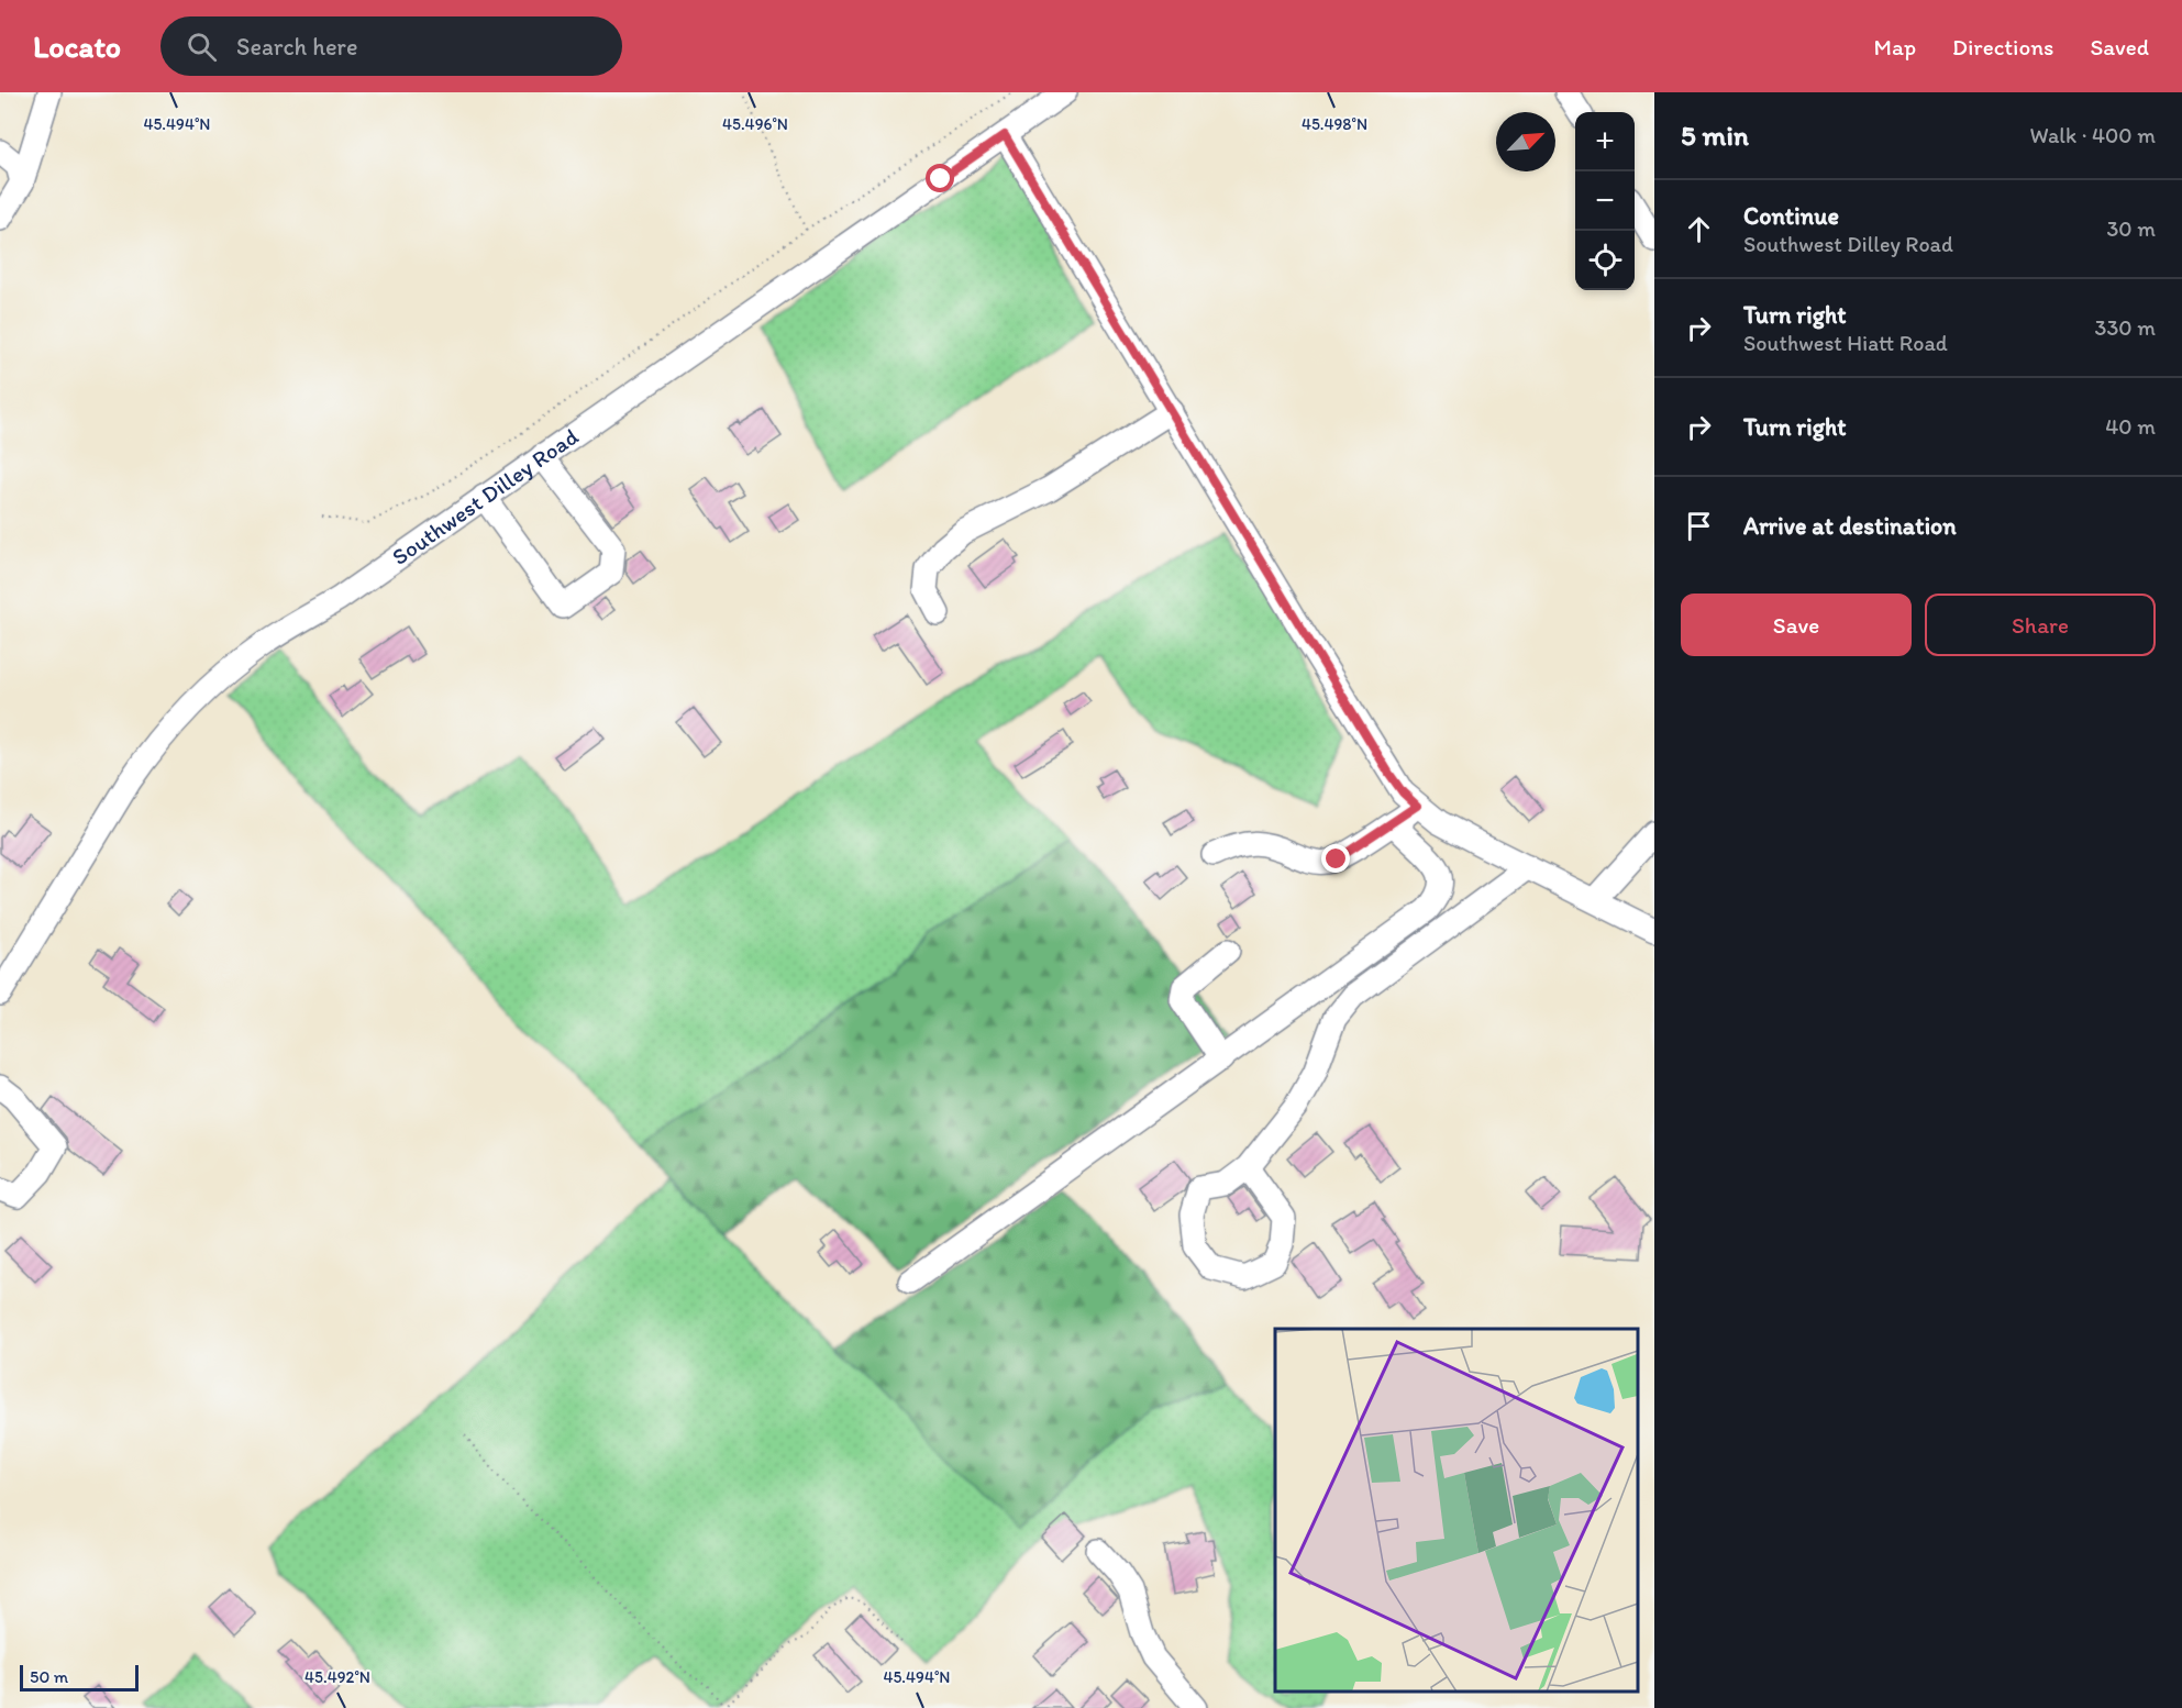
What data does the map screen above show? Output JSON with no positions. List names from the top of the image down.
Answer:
{
  "streets": {
    "street": ["Southwest Dilley Road"]
  },
  "scale_bar": "50 m",
  "north": "top right",
  "page": {
    "header": "Locato",
    "search": "Search here",
    "nav": ["Map", "Directions", "Saved"],
    "heading": ["5 min", "Walk · 400 m"],
    "map_buttons": ["+", "−"],
    "list": [
      ["Continue", "Southwest Dilley Road", "30 m"],
      ["Turn right", "Southwest Hiatt Road", "330 m"],
      ["Turn right", "40 m"],
      "Arrive at destination"
    ],
    "buttons": ["Save", "Share"],
    "scale": "50 m"
  },
  "coordinates": [
    "45.494°N",
    "45.496°N",
    "45.498°N",
    "45.492°N"
  ]
}
